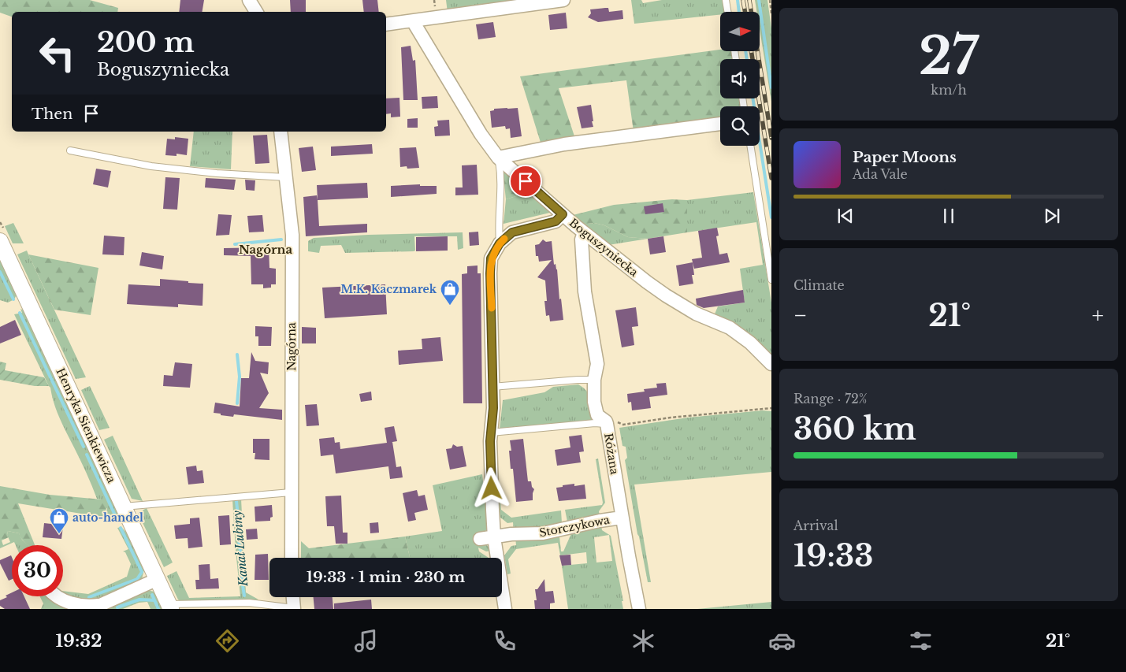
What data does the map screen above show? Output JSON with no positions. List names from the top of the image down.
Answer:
{
  "streets": {
    "street": [
      "Boguszyniecka",
      "Nagórna",
      "Henryka Sienkiewicza",
      "Różana",
      "Storczykowa"
    ]
  },
  "crossings": [
    ["Boguszyniecka", "Różana"],
    ["Różana", "Storczykowa"]
  ],
  "districts": ["Nagórna"],
  "water": ["Kanał Lubiny"],
  "places": {
    "shop": ["M.K. Kaczmarek", "auto-handel"]
  },
  "north": "right",
  "page": {
    "tile": [
      ["27", "km/h"],
      "Climate",
      ["Range · 72%", "360 km"],
      ["Arrival", "19:33"]
    ],
    "turn": ["200 m", "Boguszyniecka"],
    "then": "Then",
    "song": ["Paper Moons", "Ada Vale"],
    "heat": ["−", "21°", "+"],
    "limit": "30",
    "trip": "19:33 · 1 min · 230 m",
    "tabs": ["19:32", "21°"]
  }
}
